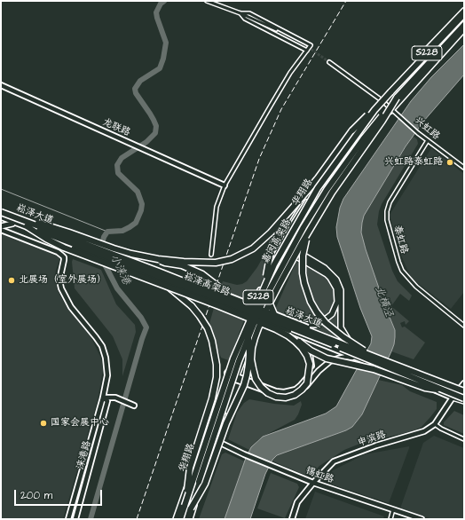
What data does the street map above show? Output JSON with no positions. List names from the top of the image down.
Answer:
{
  "streets": {
    "highway": ["S228", "嘉闵高架路", "崧泽高架路"],
    "main road": [
      "龙联路",
      "华翔路",
      "崧泽大道",
      "申滨路",
      "涞港路",
      "锡虹路"
    ],
    "street": ["兴虹路", "泰虹路"]
  },
  "crossings": [
    ["兴虹路", "华翔路"],
    ["兴虹路", "泰虹路"],
    ["崧泽大道", "崧泽高架路"],
    ["崧泽大道", "申滨路"],
    ["崧泽高架路", "申滨路"],
    ["申滨路", "锡虹路"]
  ],
  "water": ["小涞港", "北横泾"],
  "places": ["兴虹路泰虹路", "北展场（室外展场）", "国家会展中心"],
  "scale_bar": "200 m"
}
